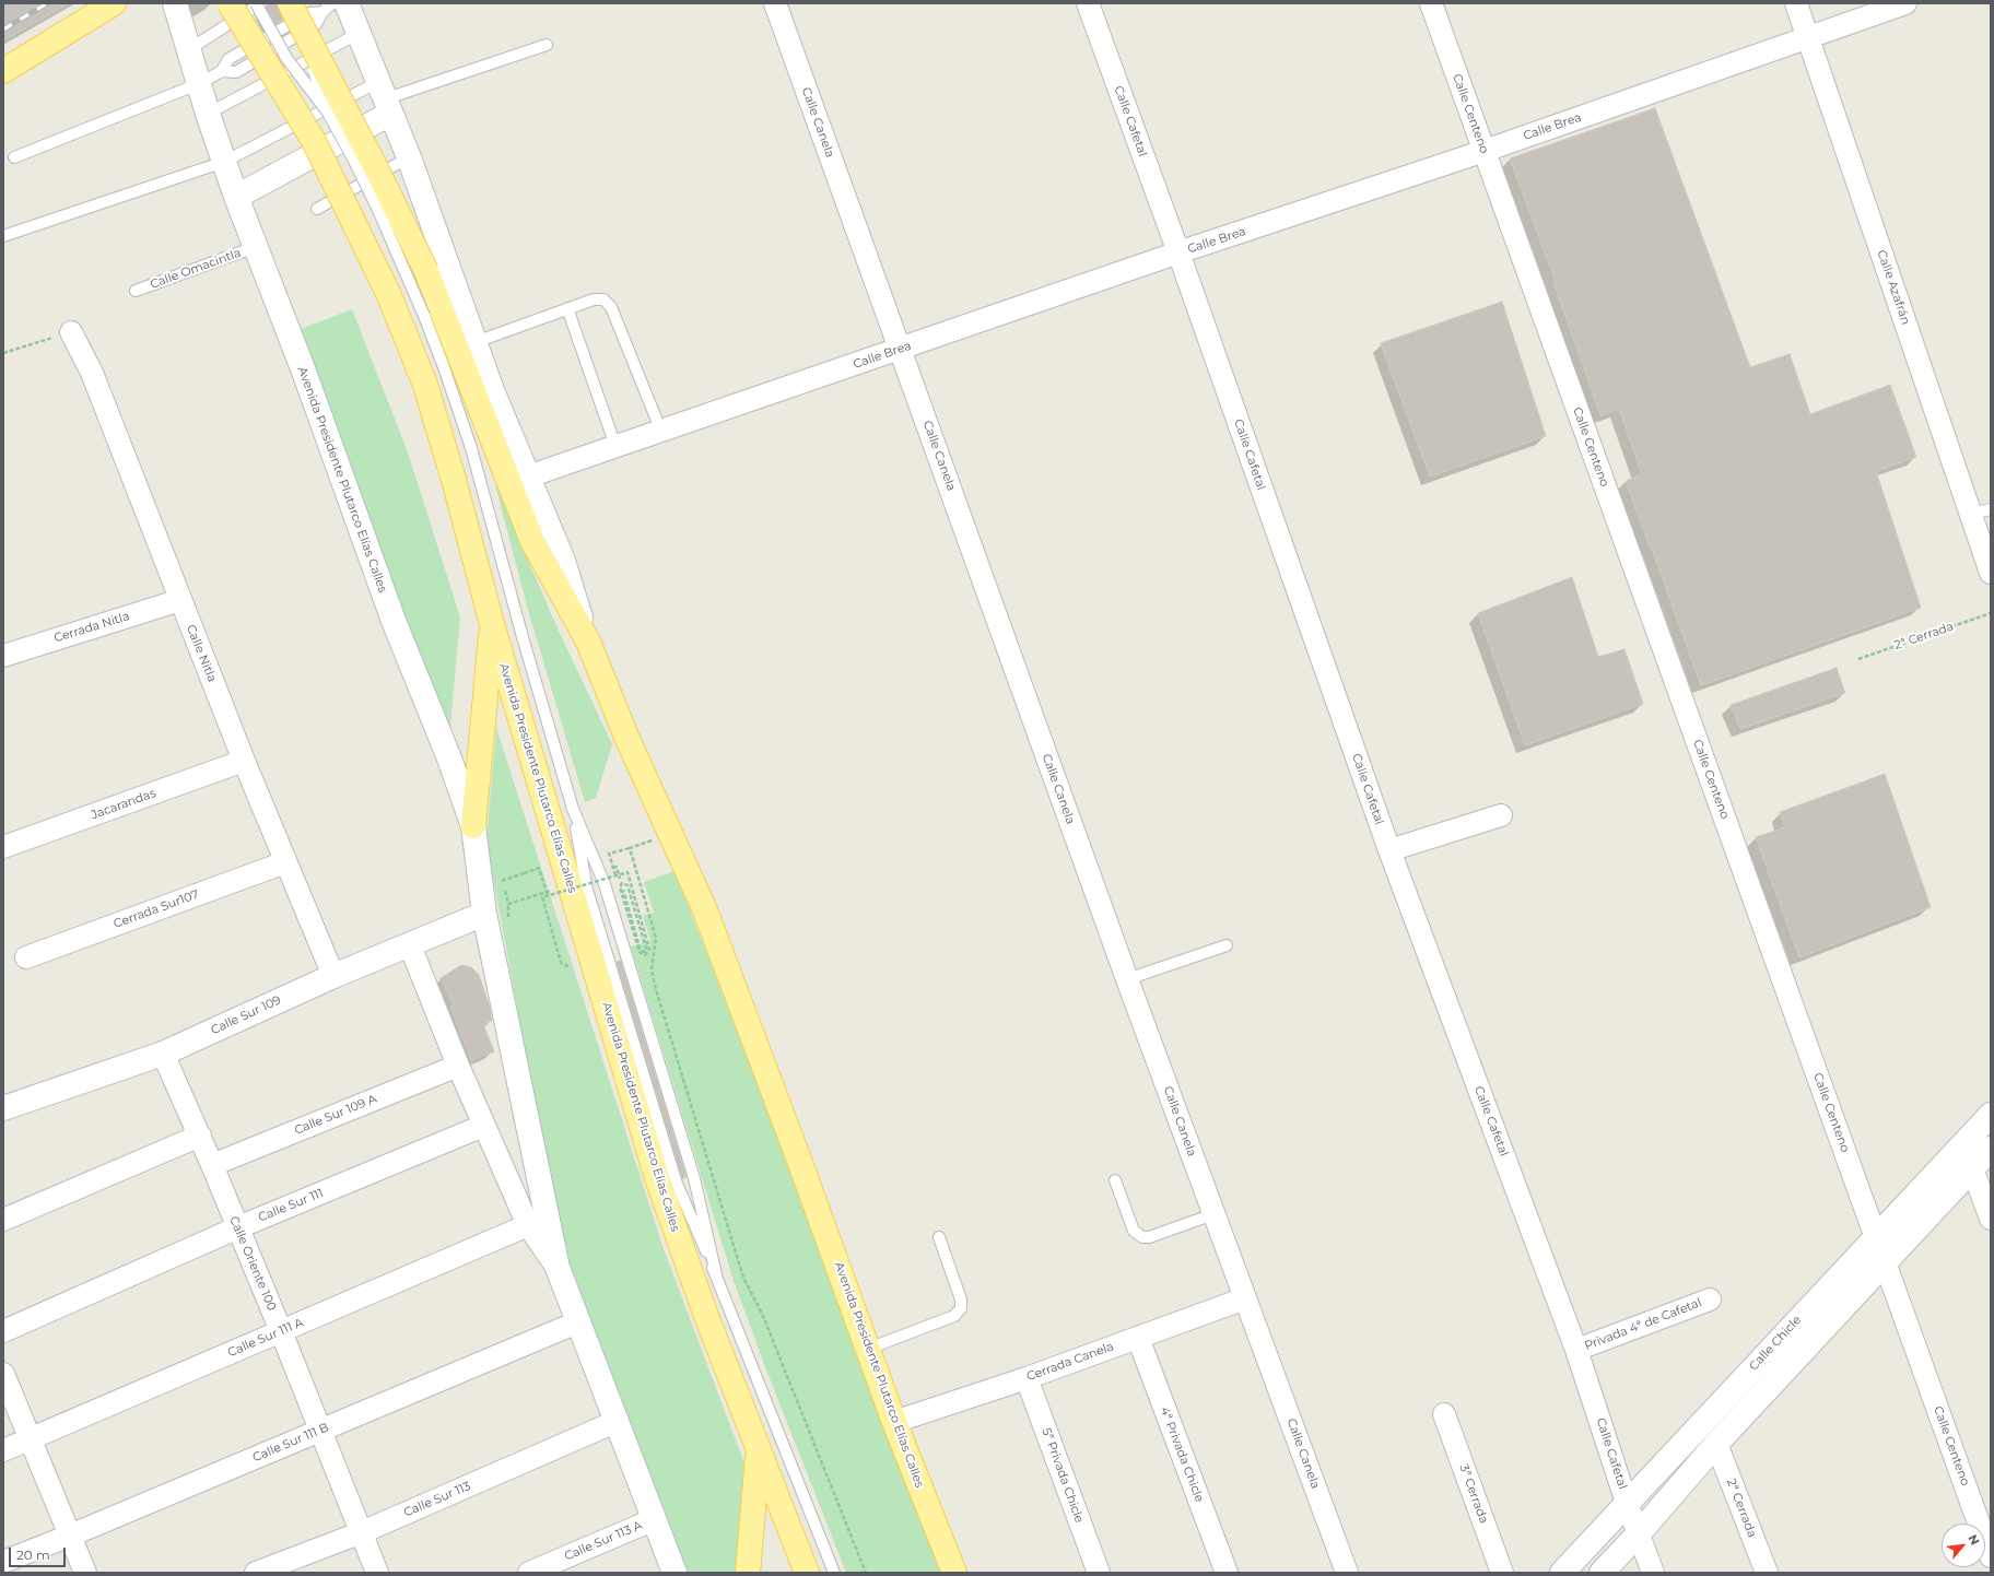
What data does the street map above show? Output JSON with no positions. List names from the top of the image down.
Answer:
{
  "streets": {
    "main road": ["Avenida Presidente Plutarco Elías Calles"],
    "street": [
      "Calle Centeno",
      "Calle Cafetal",
      "Calle Canela",
      "Calle Brea",
      "Calle Azafrán",
      "Cerrada Nitla",
      "2ª Cerrada",
      "Calle Nitla",
      "Jacarandas",
      "Cerrada Sur107",
      "Calle Sur 109",
      "Calle Sur 109 A",
      "Calle Sur 111",
      "Calle Oriente 100",
      "Privada 4ª de Cafetal",
      "Calle Sur 111 A",
      "Calle Chicle",
      "Cerrada Canela",
      "Calle Sur 111 B",
      "4ª Privada Chicle",
      "5ª Privada Chicle",
      "3ª Cerrada",
      "Calle Sur 113",
      "Calle Sur 113 A"
    ],
    "lane": ["Calle Omacintla"]
  },
  "crossings": [
    ["Calle Centeno", "Calle Brea"],
    ["Calle Centeno", "Calle Chicle"],
    ["Calle Cafetal", "Calle Brea"],
    ["Calle Cafetal", "Privada 4ª de Cafetal"],
    ["Calle Cafetal", "Calle Chicle"],
    ["Calle Canela", "Calle Brea"],
    ["Calle Canela", "Cerrada Canela"],
    ["Calle Brea", "Calle Azafrán"],
    ["Calle Brea", "Avenida Presidente Plutarco Elías Calles"],
    ["Calle Omacintla", "Avenida Presidente Plutarco Elías Calles"],
    ["Avenida Presidente Plutarco Elías Calles", "Calle Sur 109"],
    ["Avenida Presidente Plutarco Elías Calles", "Calle Sur 109 A"],
    ["Avenida Presidente Plutarco Elías Calles", "Calle Sur 111"],
    ["Avenida Presidente Plutarco Elías Calles", "Calle Sur 111 A"],
    ["Avenida Presidente Plutarco Elías Calles", "Cerrada Canela"],
    ["Avenida Presidente Plutarco Elías Calles", "Calle Sur 111 B"],
    ["Avenida Presidente Plutarco Elías Calles", "Calle Sur 113"],
    ["Avenida Presidente Plutarco Elías Calles", "Calle Sur 113 A"],
    ["Cerrada Nitla", "Calle Nitla"],
    ["Calle Nitla", "Jacarandas"],
    ["Calle Nitla", "Cerrada Sur107"],
    ["Calle Nitla", "Calle Sur 109"],
    ["Calle Sur 109", "Calle Oriente 100"],
    ["Calle Sur 109 A", "Calle Oriente 100"],
    ["Calle Sur 111", "Calle Oriente 100"],
    ["Calle Oriente 100", "Calle Sur 111 A"],
    ["Calle Oriente 100", "Calle Sur 111 B"],
    ["Calle Oriente 100", "Calle Sur 113"],
    ["Cerrada Canela", "4ª Privada Chicle"],
    ["Cerrada Canela", "5ª Privada Chicle"]
  ],
  "scale_bar": "20 m",
  "north": "top right"
}
